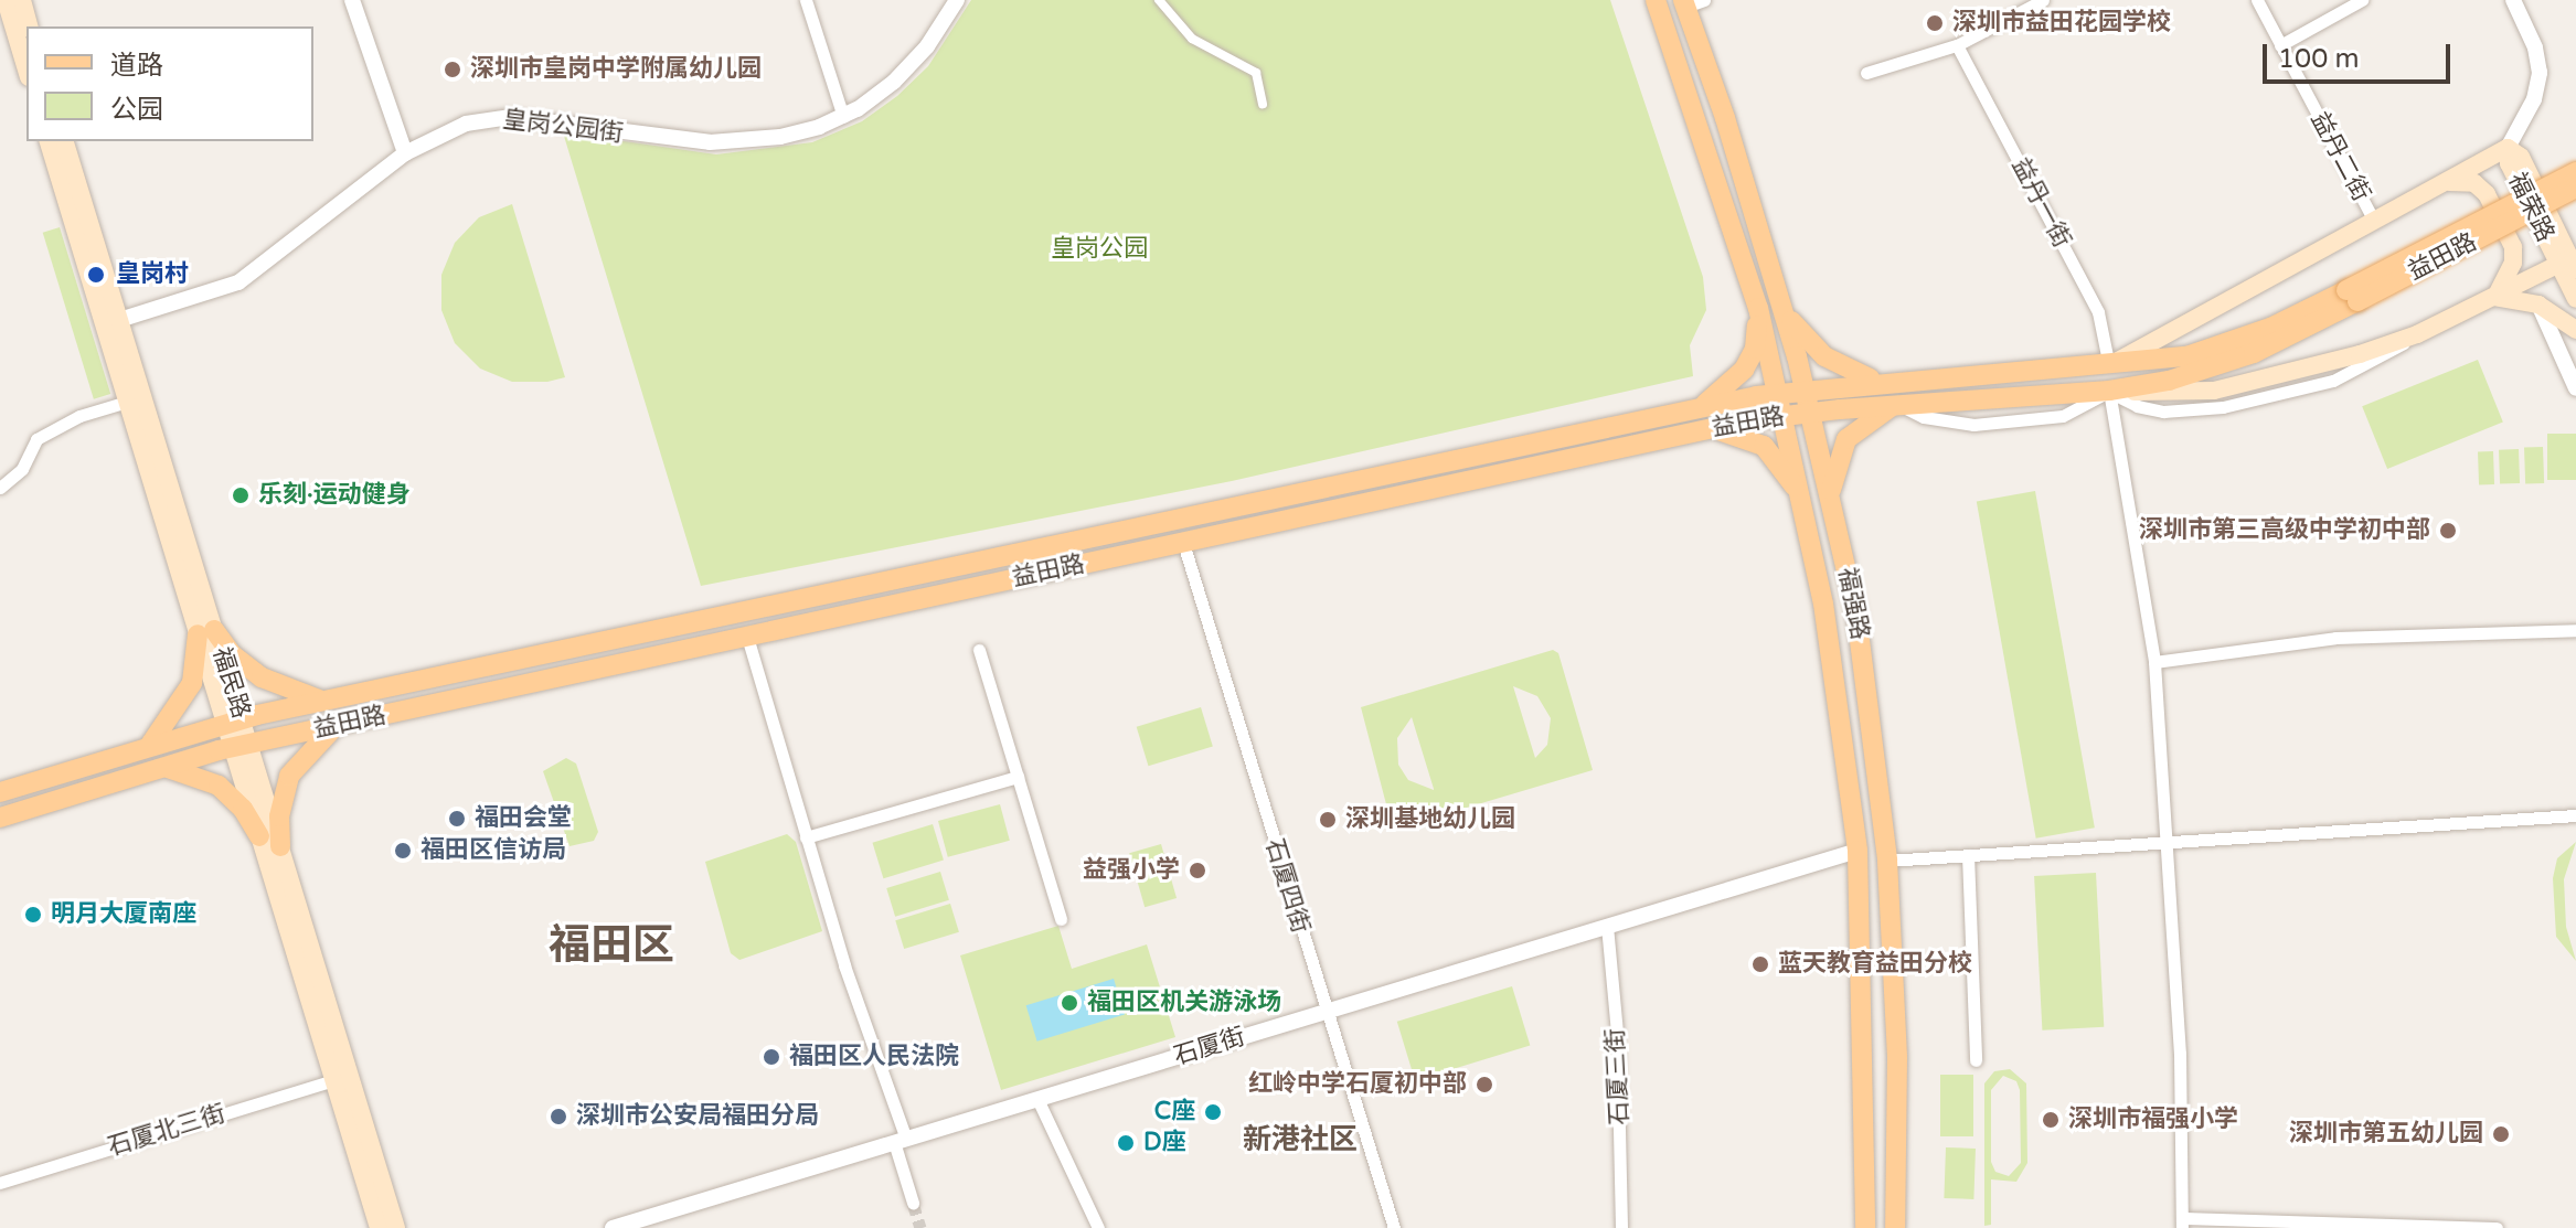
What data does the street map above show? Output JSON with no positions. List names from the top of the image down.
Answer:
{
  "streets": {
    "main road": [
      "福荣路",
      "益田路",
      "福强路",
      "福民路"
    ],
    "street": [
      "皇岗公园街",
      "益丹二街",
      "益丹一街",
      "石厦四街",
      "石厦街",
      "石厦三街",
      "石厦北三街"
    ]
  },
  "crossings": [
    ["皇岗公园街", "福民路"],
    ["益丹二街", "益田路"],
    ["益丹一街", "益田路"],
    ["福荣路", "益田路"],
    ["益田路", "福强路"],
    ["益田路", "福民路"],
    ["益田路", "石厦四街"],
    ["福强路", "石厦街"],
    ["福民路", "石厦北三街"],
    ["石厦四街", "石厦街"],
    ["石厦街", "石厦三街"]
  ],
  "districts": ["福田区", "新港社区"],
  "parks": ["皇岗公园"],
  "places": [
    "深圳市益田花园学校",
    "深圳市皇岗中学附属幼儿园",
    "皇岗村",
    "乐刻·运动健身",
    "深圳市第三高级中学初中部",
    "福田会堂",
    "深圳基地幼儿园",
    "福田区信访局",
    "益强小学",
    "明月大厦南座",
    "蓝天教育益田分校",
    "福田区机关游泳场",
    "福田区人民法院",
    "红岭中学石厦初中部",
    "C座",
    "深圳市公安局福田分局",
    "深圳市福强小学",
    "深圳市第五幼儿园",
    "D座"
  ],
  "legend": ["道路", "公园"],
  "scale_bar": "100 m"
}
